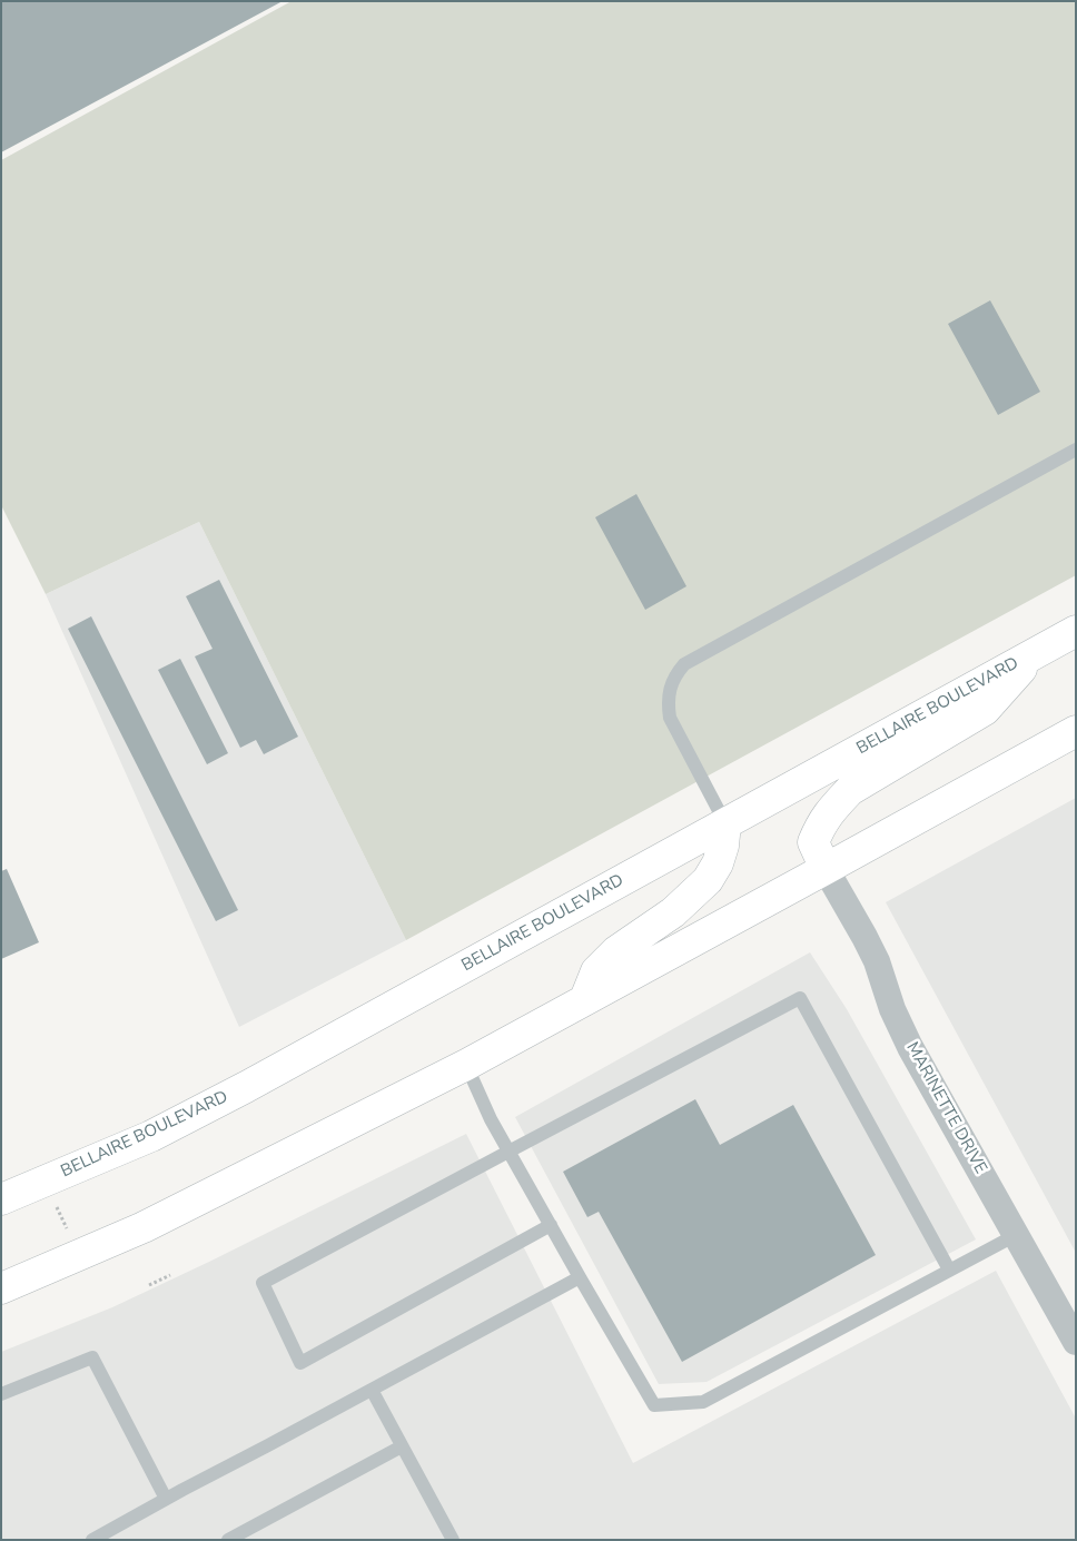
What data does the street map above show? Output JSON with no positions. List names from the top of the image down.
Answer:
{
  "streets": {
    "main road": ["BELLAIRE BOULEVARD"],
    "street": ["MARINETTE DRIVE"]
  }
}
